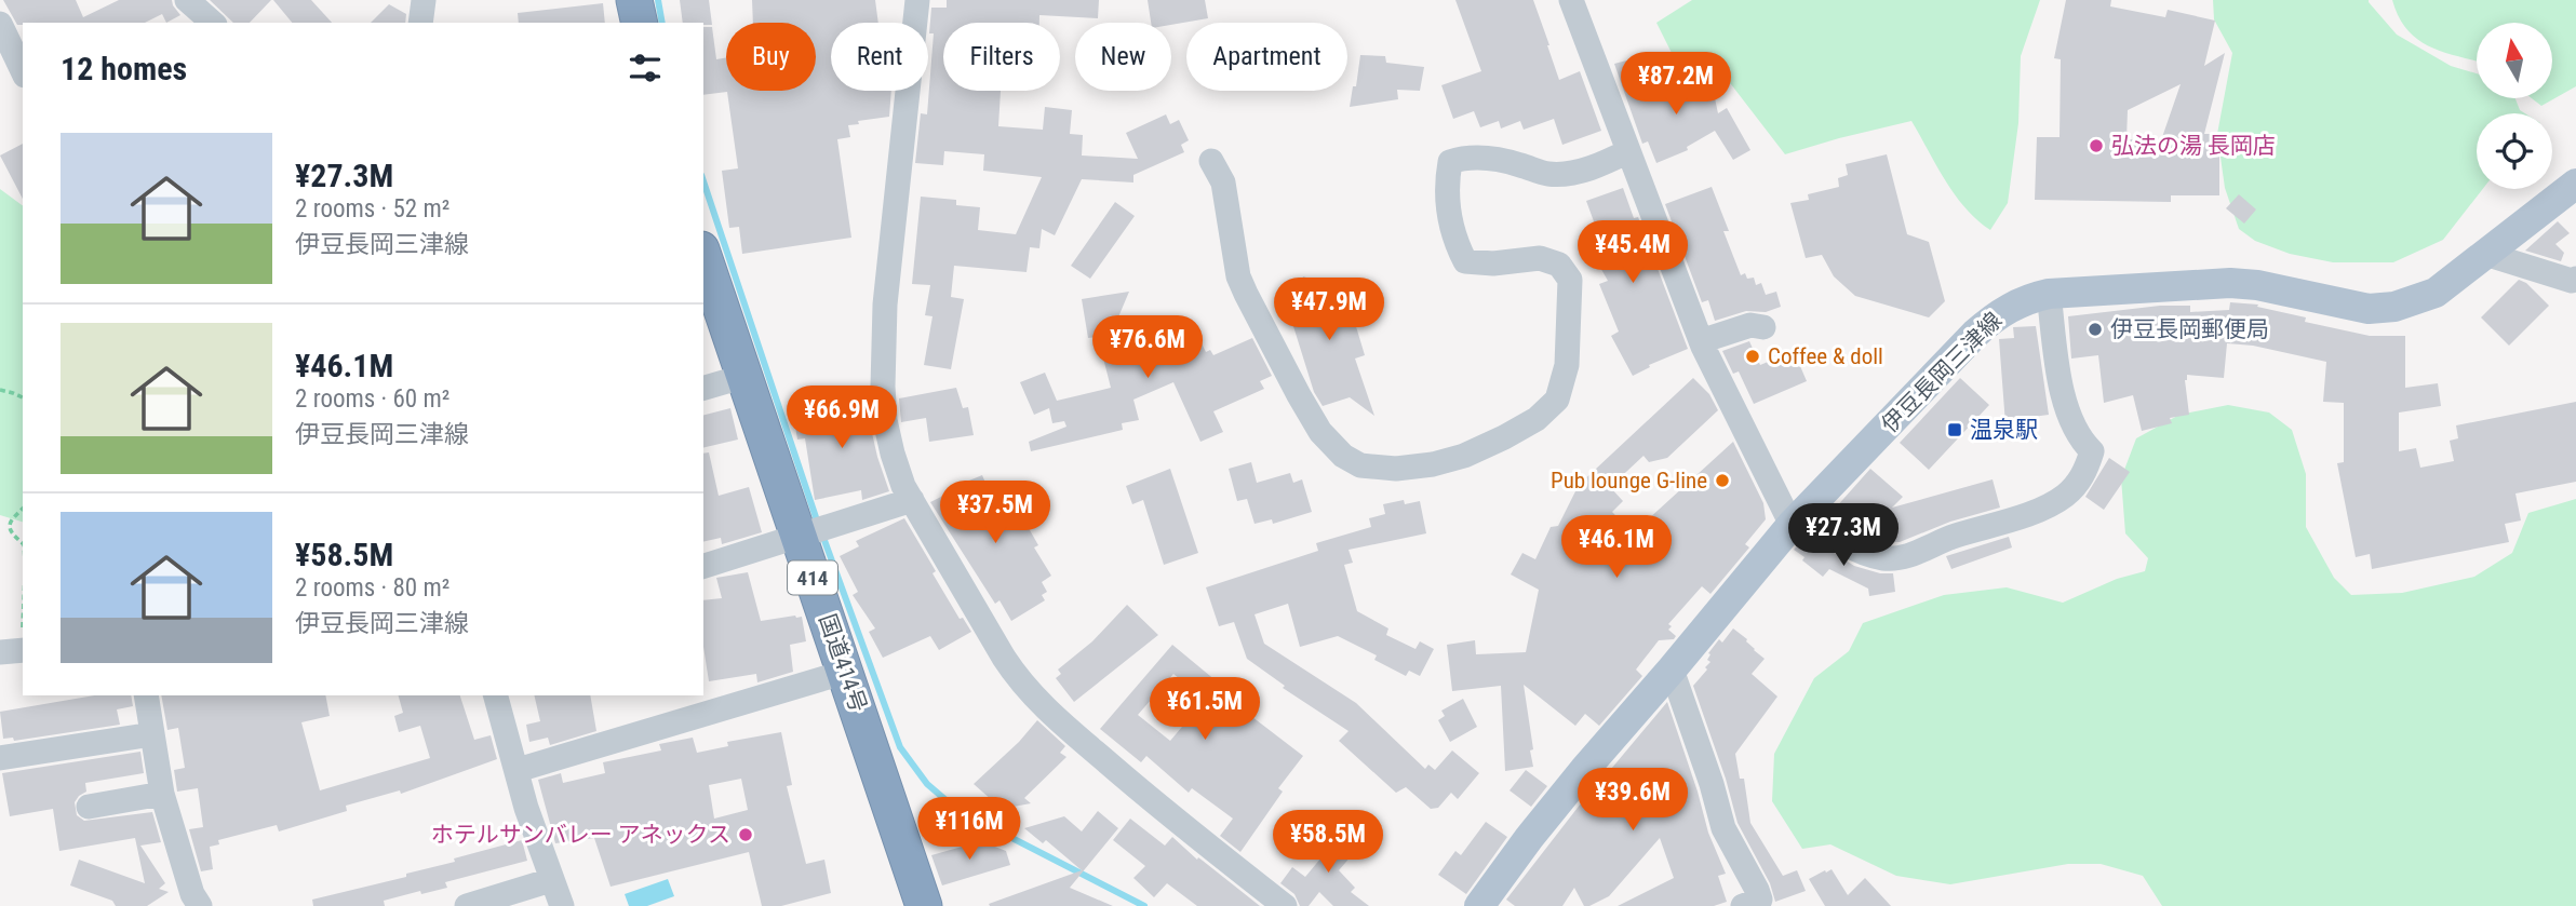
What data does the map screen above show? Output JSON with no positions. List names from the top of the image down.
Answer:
{
  "streets": {
    "highway": ["414", "国道414号"],
    "main road": ["伊豆長岡三津線"]
  },
  "places": {
    "other": [
      "弘法の湯 長岡店",
      "伊豆長岡郵便局",
      "Coffee & doll",
      "Pub lounge G-line",
      "ホテルサンバレー アネックス"
    ],
    "transit": ["温泉駅"]
  },
  "north": "top",
  "page": {
    "chip": [
      "Buy",
      "Rent",
      "Filters",
      "New",
      "Apartment"
    ],
    "heading": "12 homes",
    "price": [
      "¥87.2M",
      "¥45.4M",
      "¥47.9M",
      "¥76.6M",
      "¥66.9M",
      "¥37.5M",
      "¥27.3M",
      "¥46.1M",
      "¥61.5M",
      "¥39.6M",
      "¥116M",
      "¥58.5M"
    ],
    "list": [
      {
        "name": "¥27.3M",
        "note": "2 rooms · 52 m² · 伊豆長岡三津線"
      },
      {
        "name": "¥46.1M",
        "note": "2 rooms · 60 m² · 伊豆長岡三津線"
      },
      {
        "name": "¥58.5M",
        "note": "2 rooms · 80 m² · 伊豆長岡三津線"
      }
    ]
  }
}
